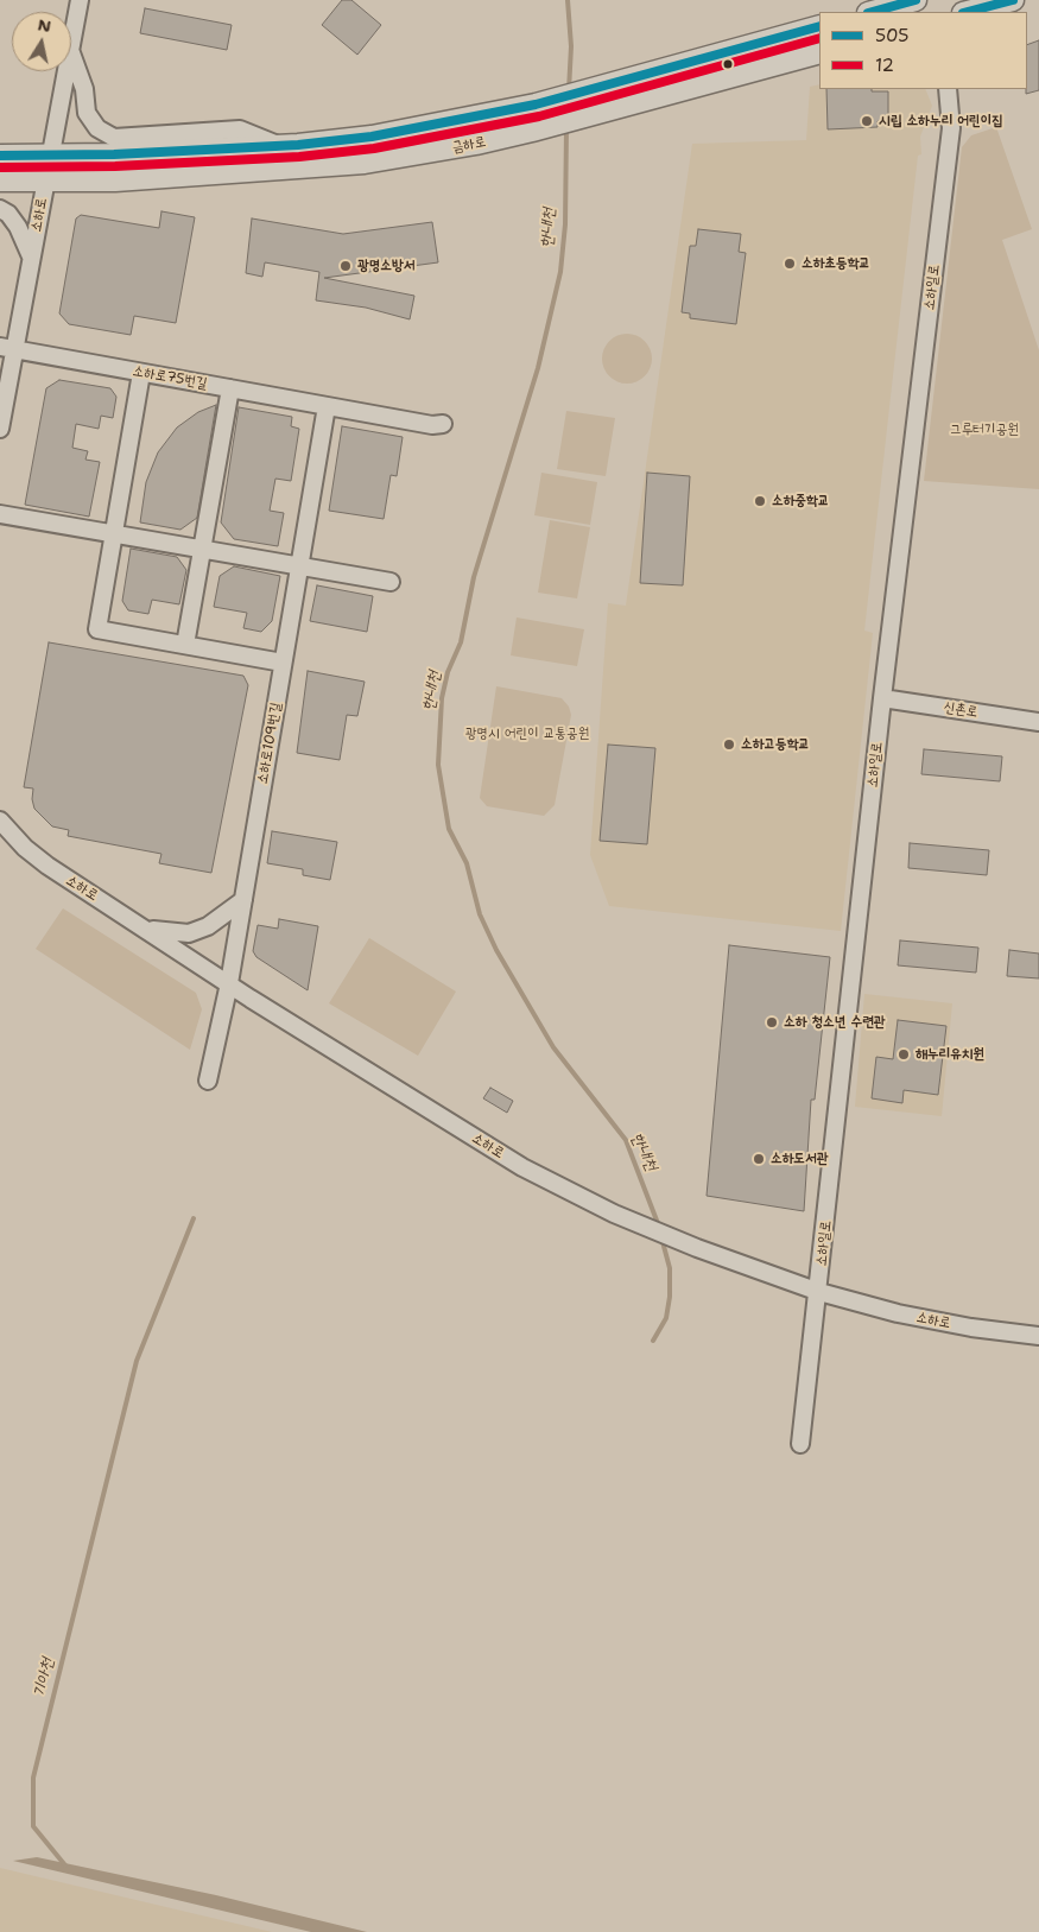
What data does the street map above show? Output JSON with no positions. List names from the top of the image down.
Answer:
{
  "streets": {
    "main road": ["금하로"],
    "street": [
      "소하로",
      "소하일로",
      "소하로75번길",
      "신촌로",
      "소하로109번길"
    ]
  },
  "crossings": [
    ["금하로", "소하로"],
    ["소하로", "소하일로"],
    ["소하로", "소하로75번길"],
    ["소하로", "소하로109번길"],
    ["소하일로", "신촌로"],
    ["소하로75번길", "소하로109번길"]
  ],
  "water": ["한내천", "기아천"],
  "parks": ["그루터기공원", "광명시 어린이 교통공원"],
  "places": [
    "시립 소하누리 어린이집",
    "소하초등학교",
    "광명소방서",
    "소하중학교",
    "소하고등학교",
    "소하 청소년 수련관",
    "해누리유치원",
    "소하도서관"
  ],
  "lines": ["transit line 505", "transit line 12"],
  "legend": ["505", "12"],
  "north": "top"
}
